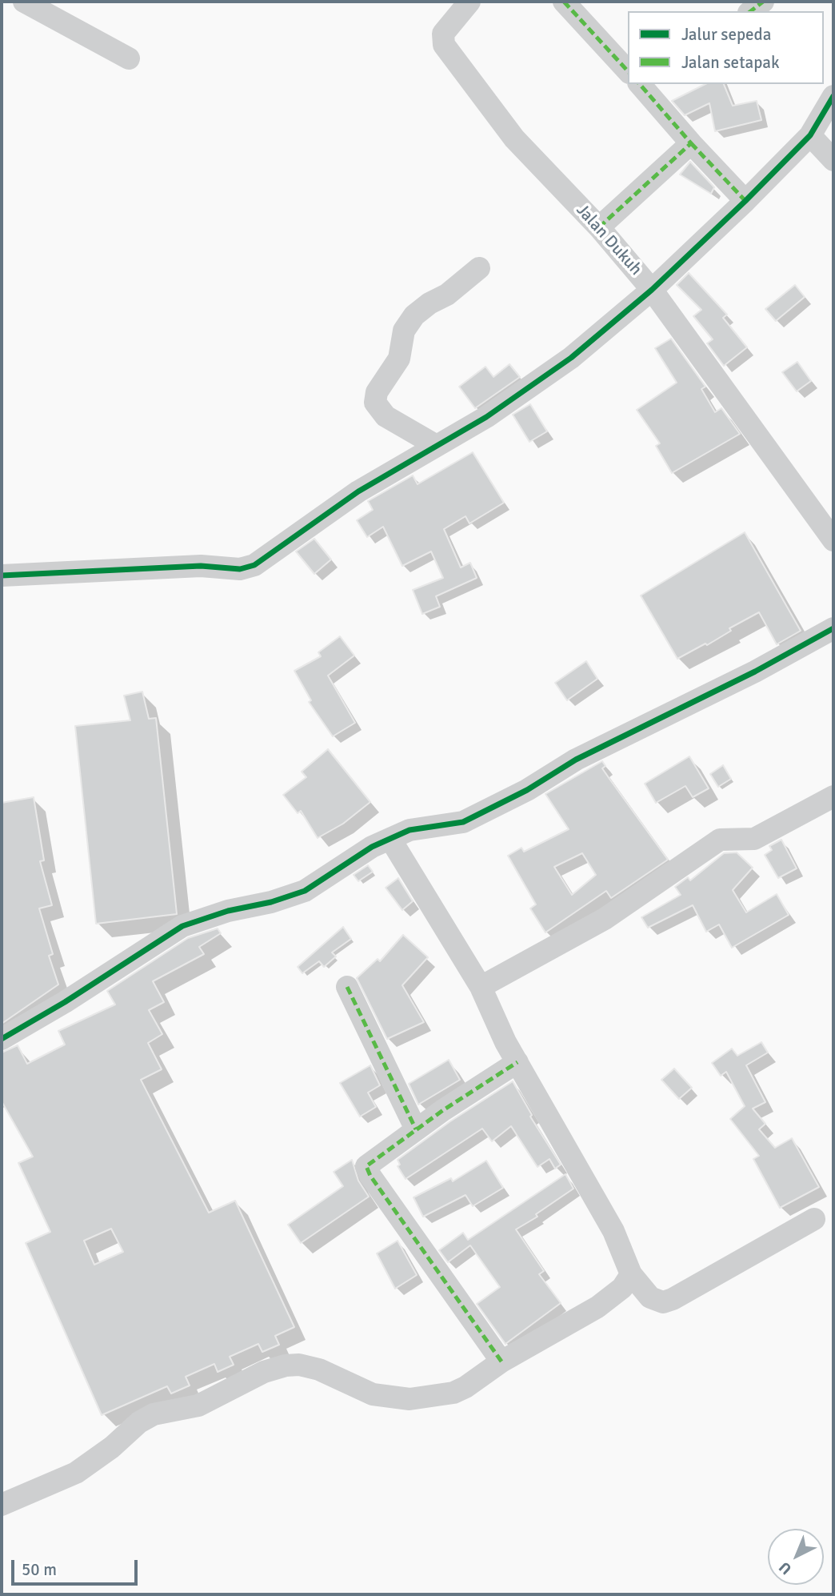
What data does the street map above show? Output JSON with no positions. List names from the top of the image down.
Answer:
{
  "streets": {
    "street": ["Jalan Dukuh"]
  },
  "legend": ["Jalur sepeda", "Jalan setapak"],
  "scale_bar": "50 m",
  "north": "bottom left"
}
